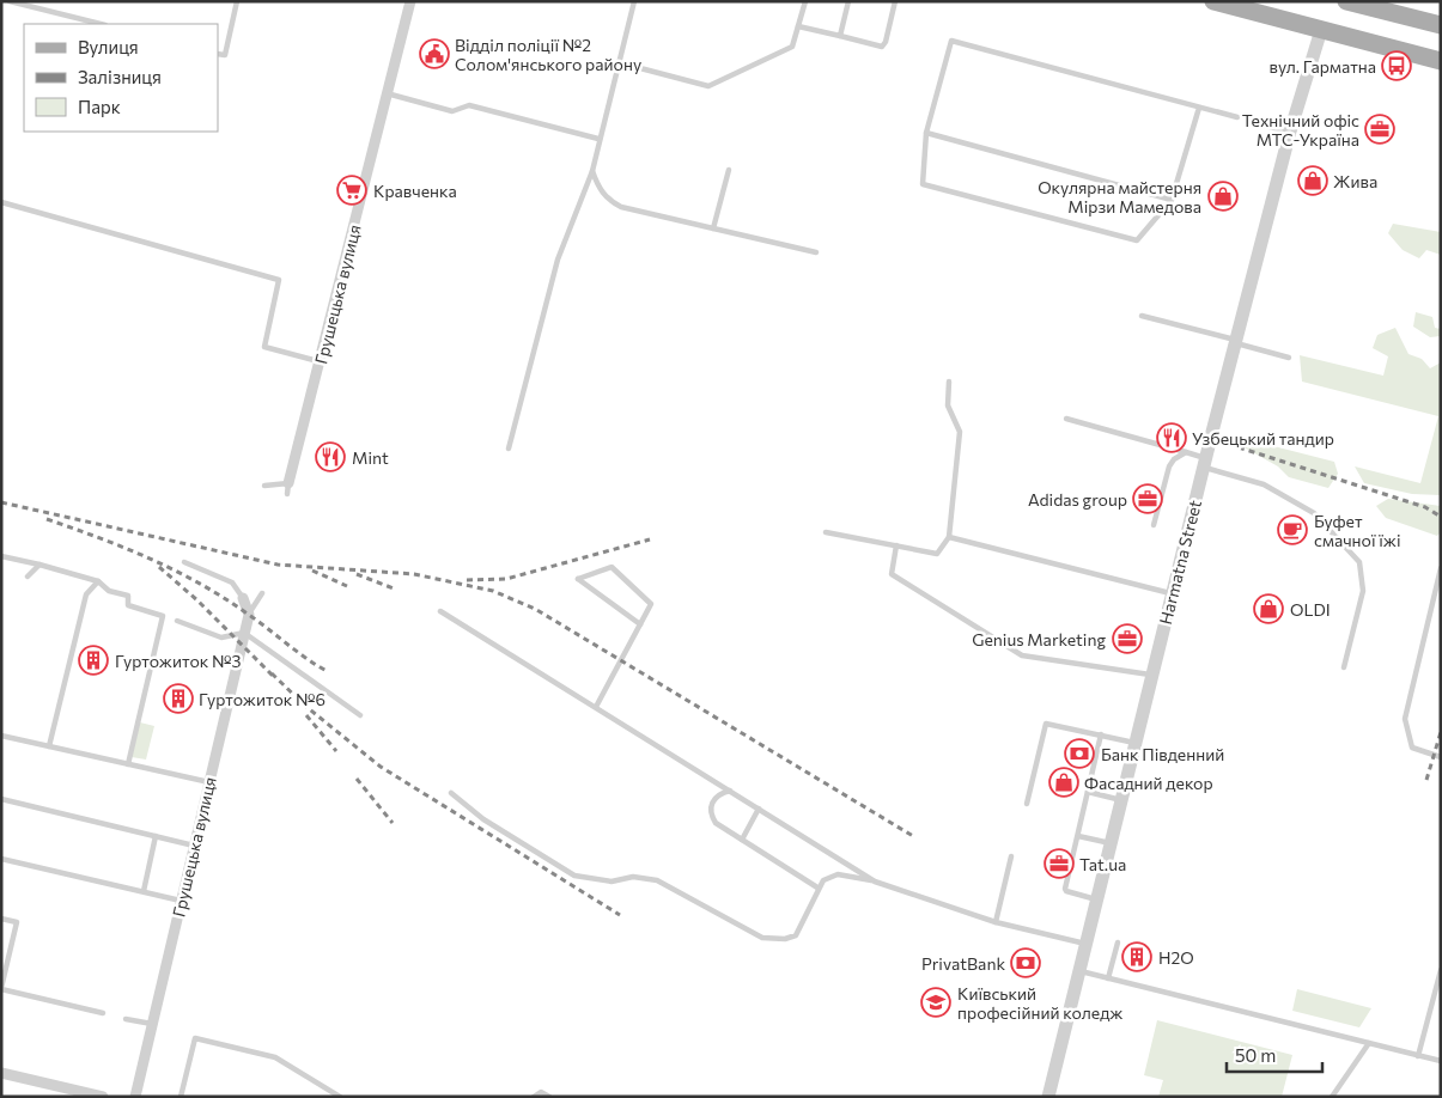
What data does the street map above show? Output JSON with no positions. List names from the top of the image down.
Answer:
{
  "streets": {
    "street": ["Грушецька вулиця", "Harmatna Street"]
  },
  "places": {
    "public building": ["Відділ поліції №2 Солом'янського району"],
    "bus stop": ["вул. Гарматна"],
    "office": [
      "Технічний офіс МТС-Україна",
      "Adidas group",
      "Genius Marketing",
      "Tat.ua"
    ],
    "shop": [
      "Жива",
      "Окулярна майстерня Мірзи Мамедова",
      "OLDI",
      "Фасадний декор"
    ],
    "supermarket": ["Кравченка"],
    "restaurant": ["Узбецький тандир", "Mint"],
    "cafe": ["Буфет смачної їжі"],
    "building": ["Гуртожиток №3", "Гуртожиток №6", "H2O"],
    "bank": ["Банк Південний", "PrivatBank"],
    "school or university": ["Київський професійний коледж"]
  },
  "legend": ["Вулиця", "Залізниця", "Парк"],
  "scale_bar": "50 m"
}
